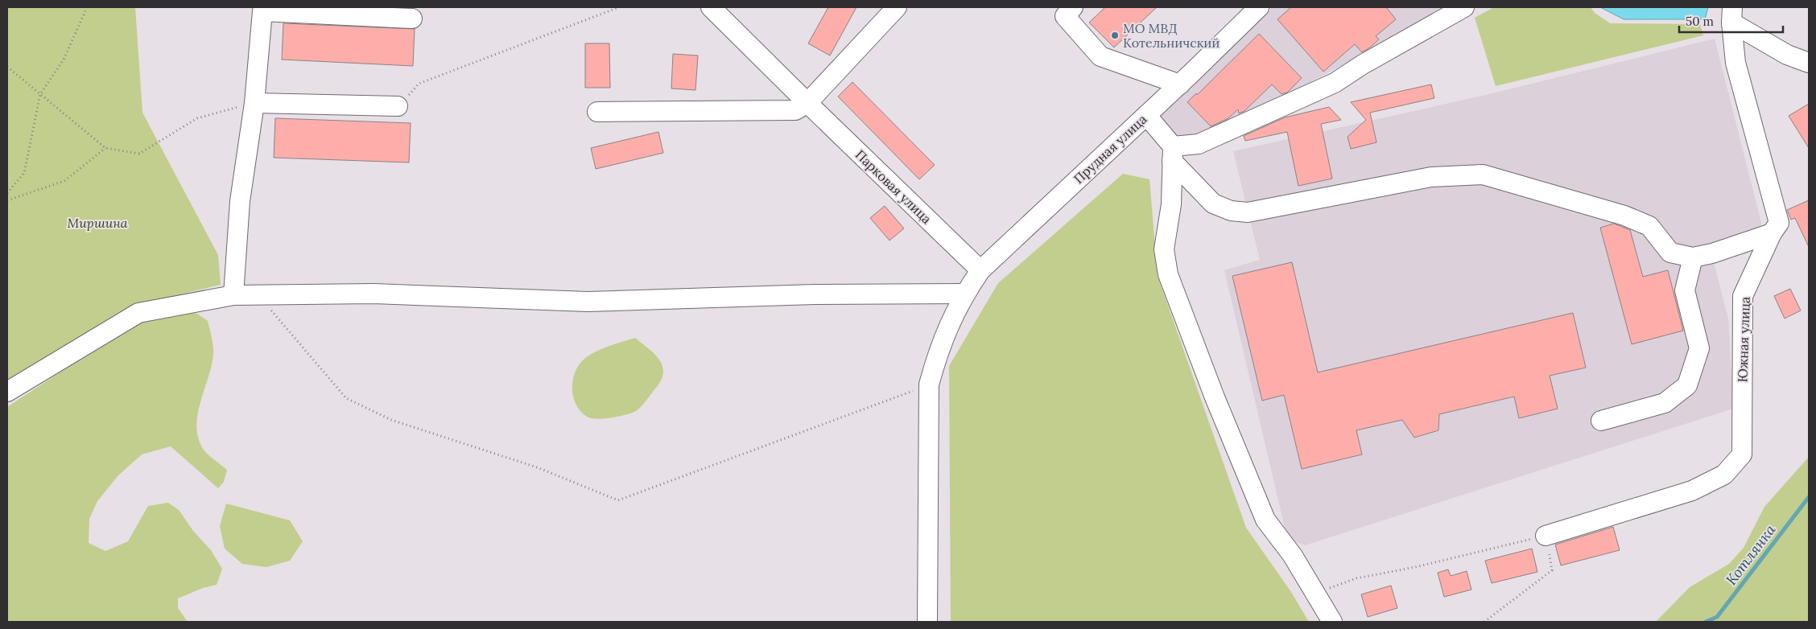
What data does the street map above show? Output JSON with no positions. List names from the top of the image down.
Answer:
{
  "streets": {
    "street": ["Прудная улица", "Парковая улица", "Южная улица"]
  },
  "crossings": [
    ["Прудная улица", "Парковая улица"]
  ],
  "water": ["Котлянка"],
  "parks": ["Миршина"],
  "places": ["МО МВД Котельничский"],
  "scale_bar": "50 m"
}
